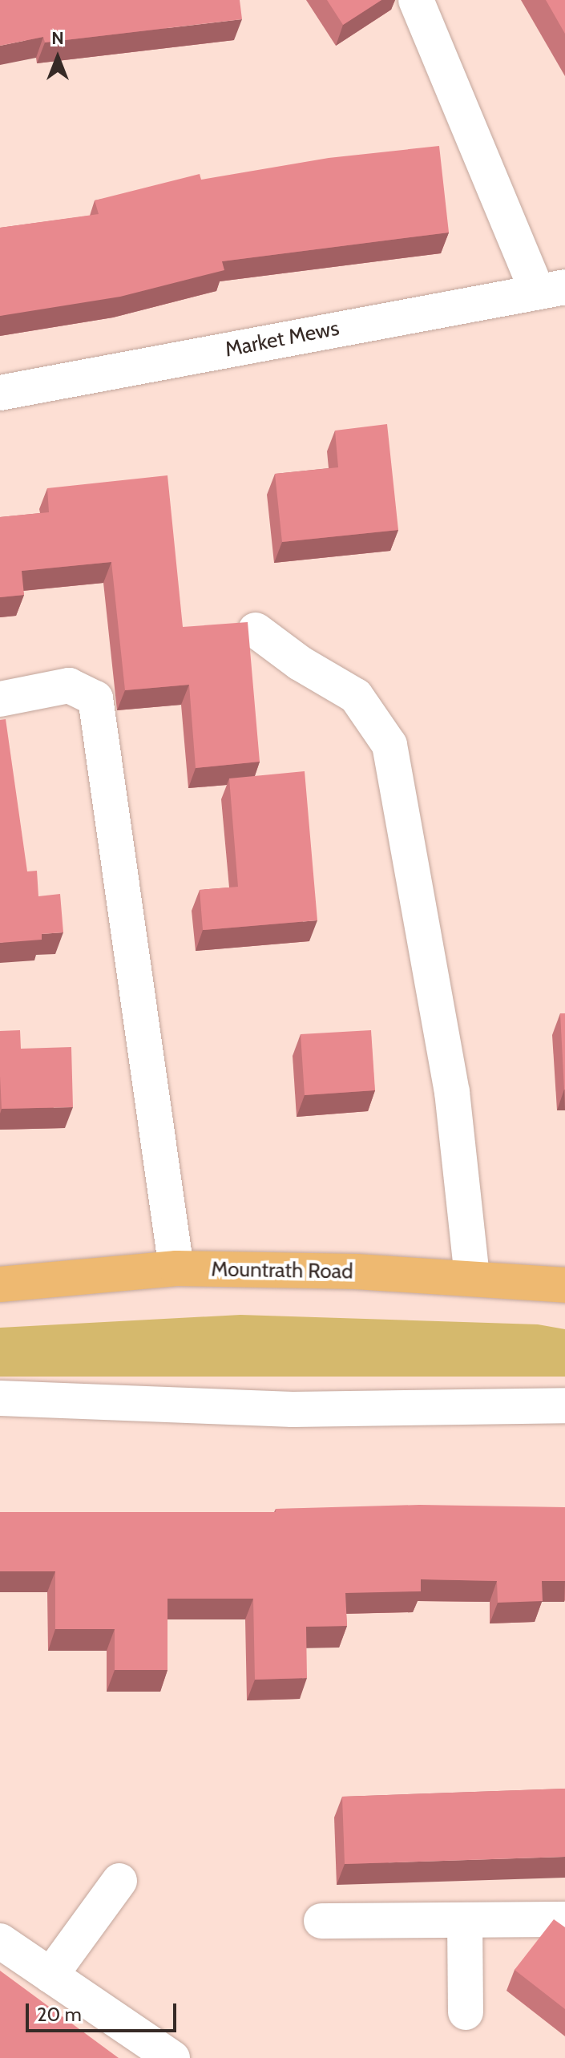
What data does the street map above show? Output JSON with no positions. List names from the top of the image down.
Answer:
{
  "streets": {
    "main road": ["Mountrath Road"],
    "street": ["Market Mews"]
  },
  "scale_bar": "20 m",
  "north": "top"
}
